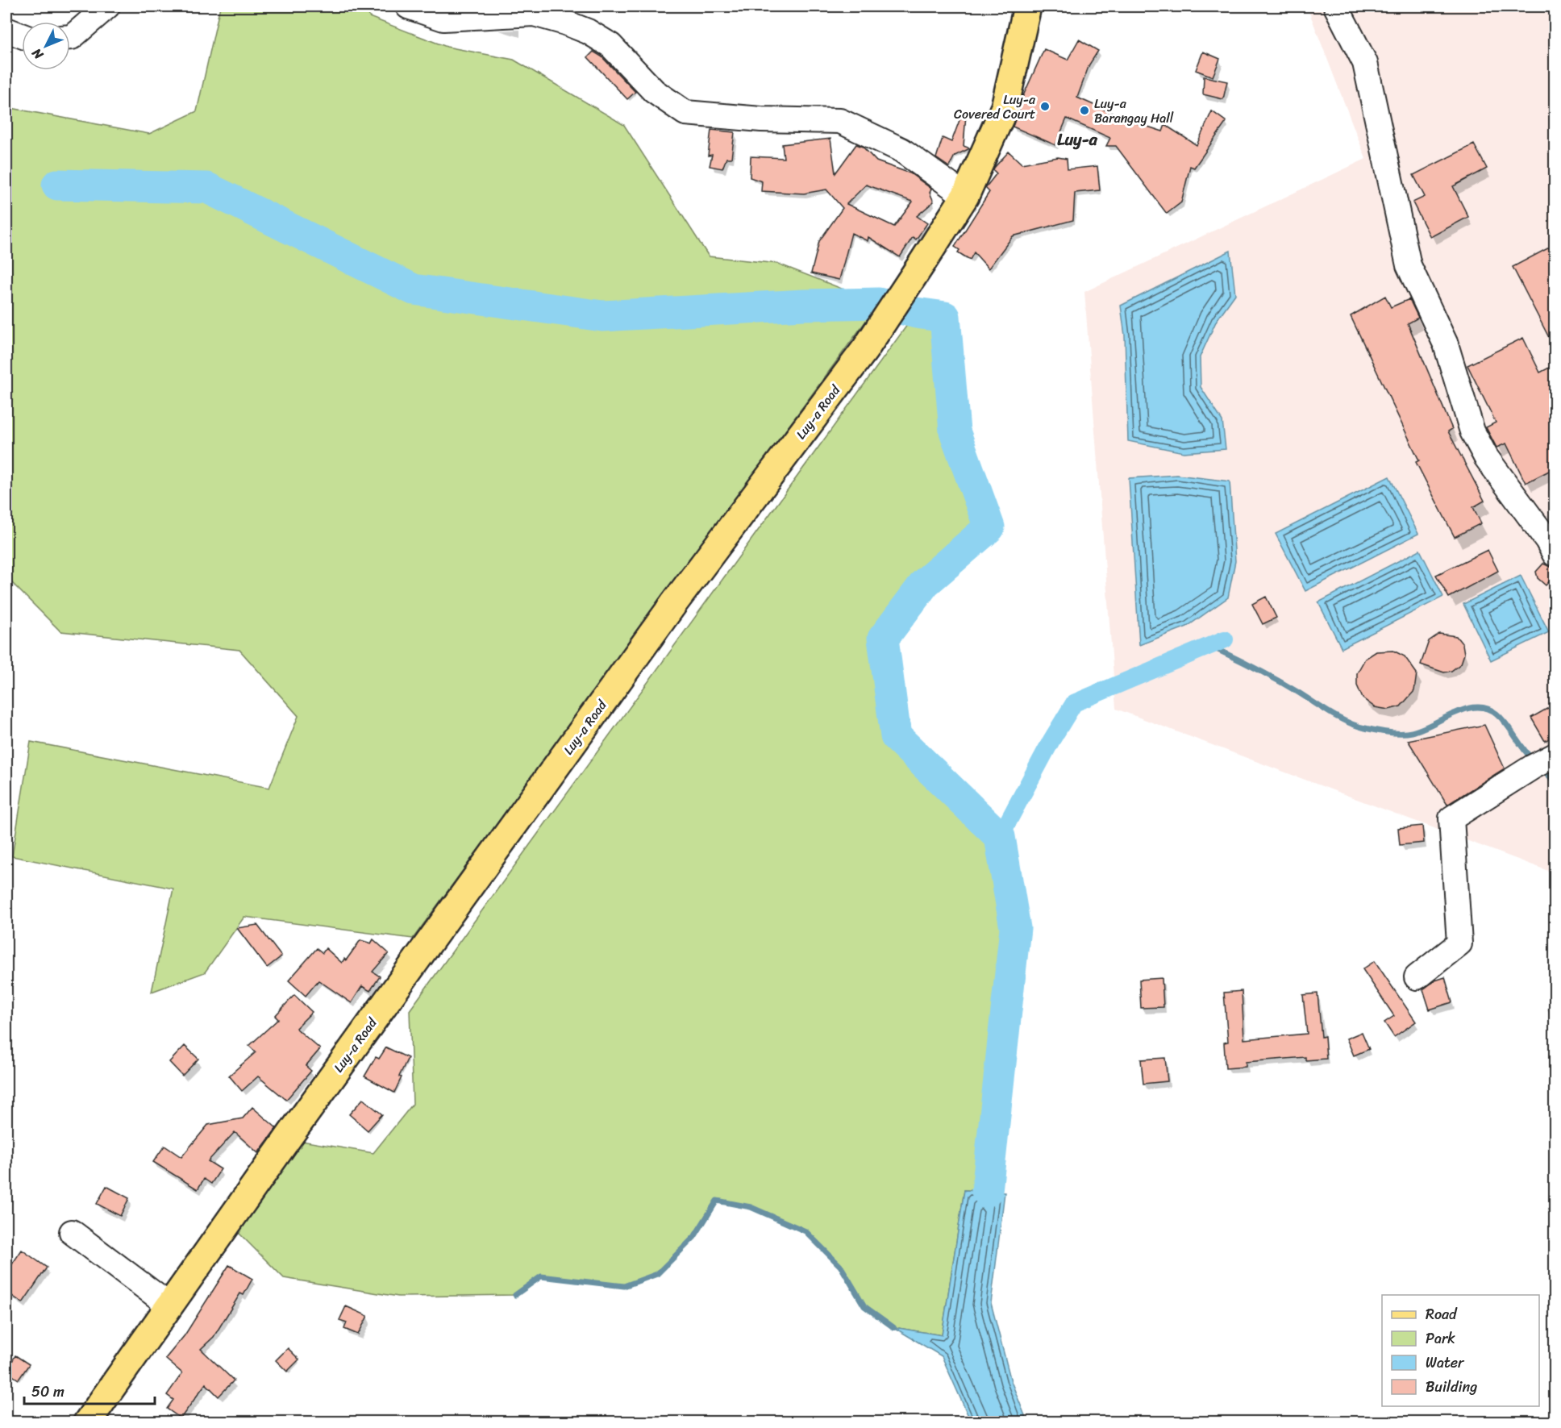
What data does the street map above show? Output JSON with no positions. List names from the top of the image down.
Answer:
{
  "streets": {
    "main road": ["Luy-a Road"]
  },
  "districts": ["Luy-a"],
  "places": ["Luy-a Covered Court", "Luy-a Barangay Hall"],
  "legend": [
    "Road",
    "Park",
    "Water",
    "Building"
  ],
  "scale_bar": "50 m",
  "north": "bottom left"
}
